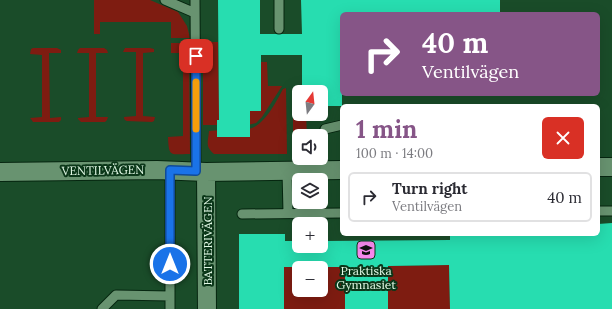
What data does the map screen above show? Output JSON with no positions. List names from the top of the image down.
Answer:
{
  "streets": {
    "street": ["VENTILVÄGEN", "BATTERIVÄGEN"]
  },
  "crossings": [
    ["VENTILVÄGEN", "BATTERIVÄGEN"]
  ],
  "places": {
    "school or university": ["Praktiska Gymnasiet"]
  },
  "north": "top",
  "page": {
    "turn": ["40 m", "Ventilvägen"],
    "map_buttons": ["+", "−"],
    "heading": ["1 min", "100 m · 14:00"],
    "list": [
      {
        "name": "Turn right",
        "note": "Ventilvägen",
        "value": "40 m"
      }
    ]
  }
}
